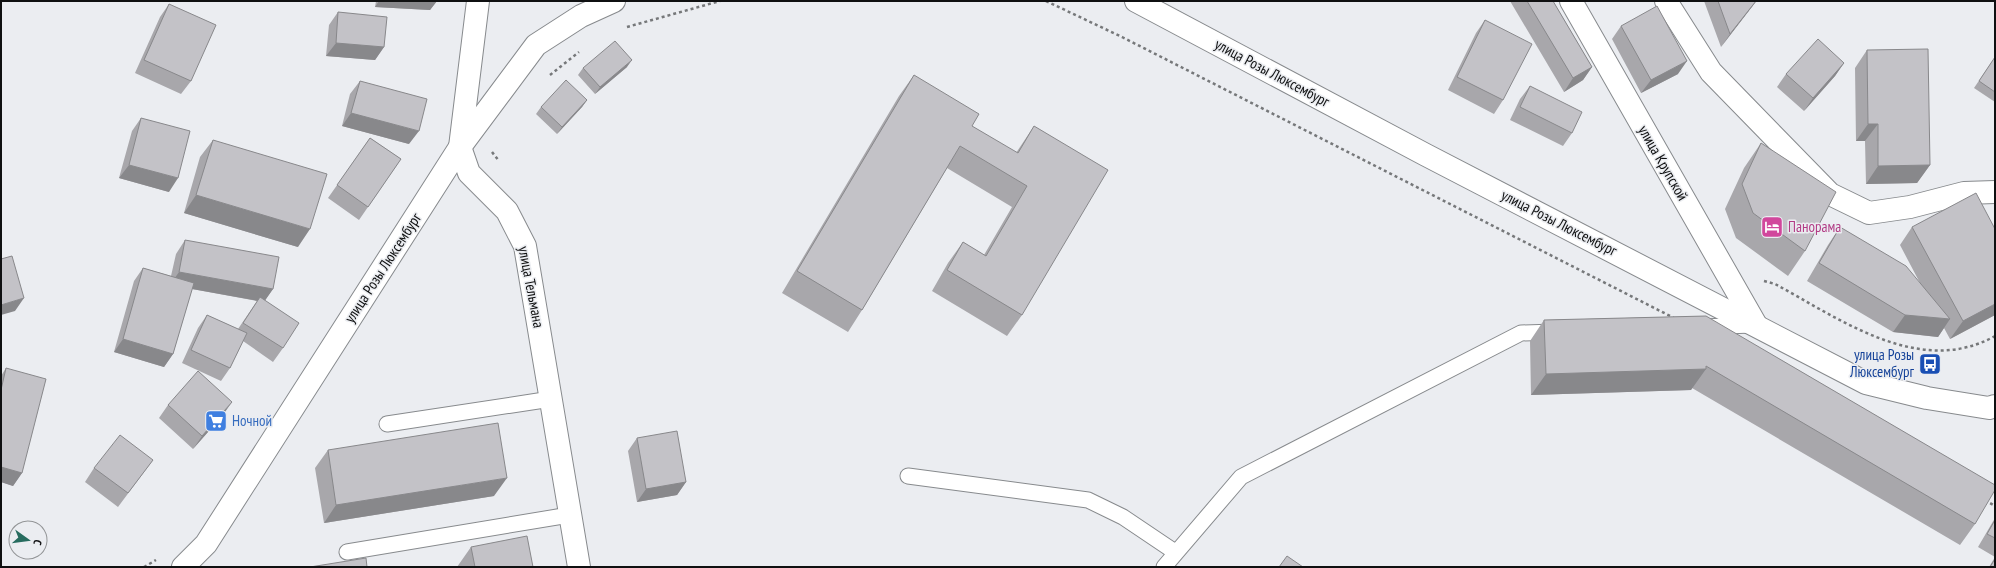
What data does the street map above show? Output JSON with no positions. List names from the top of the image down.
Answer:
{
  "streets": {
    "street": ["улица Розы Люксембург", "улица Крупской", "улица Тельмана"]
  },
  "crossings": [
    ["улица Розы Люксембург", "улица Крупской"],
    ["улица Розы Люксембург", "улица Тельмана"]
  ],
  "places": {
    "hotel": ["Панорама"],
    "bus stop": ["улица Розы Люксембург"],
    "supermarket": ["Ночной"]
  },
  "north": "right"
}
